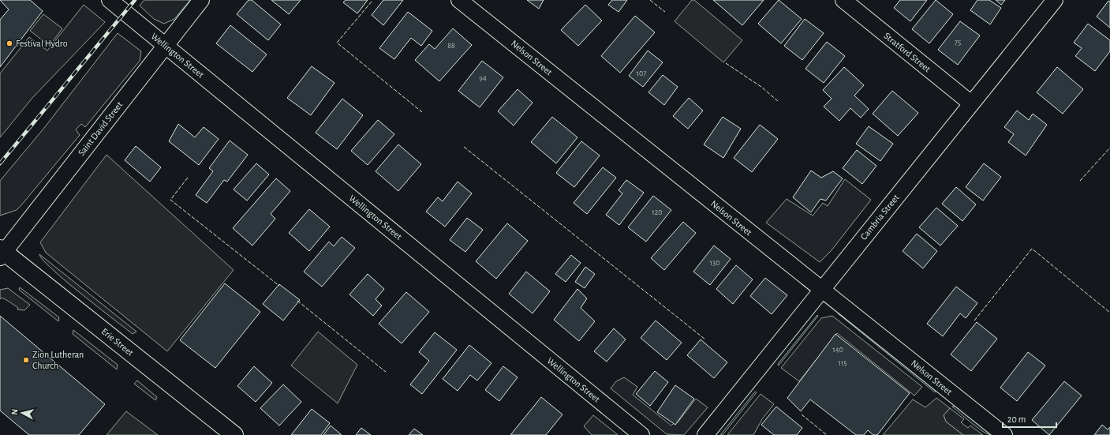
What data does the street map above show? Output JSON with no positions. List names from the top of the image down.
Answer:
{
  "streets": {
    "main road": ["Erie Street"],
    "street": [
      "Stratford Street",
      "Wellington Street",
      "Nelson Street",
      "Saint David Street",
      "Cambria Street"
    ]
  },
  "crossings": [
    ["Stratford Street", "Cambria Street"],
    ["Wellington Street", "Saint David Street"],
    ["Nelson Street", "Cambria Street"],
    ["Saint David Street", "Erie Street"]
  ],
  "places": ["Festival Hydro", "Zion Lutheran Church"],
  "house_numbers": [
    "75",
    "88",
    "107",
    "94",
    "120",
    "130",
    "140",
    "115"
  ],
  "scale_bar": "20 m",
  "north": "left"
}
